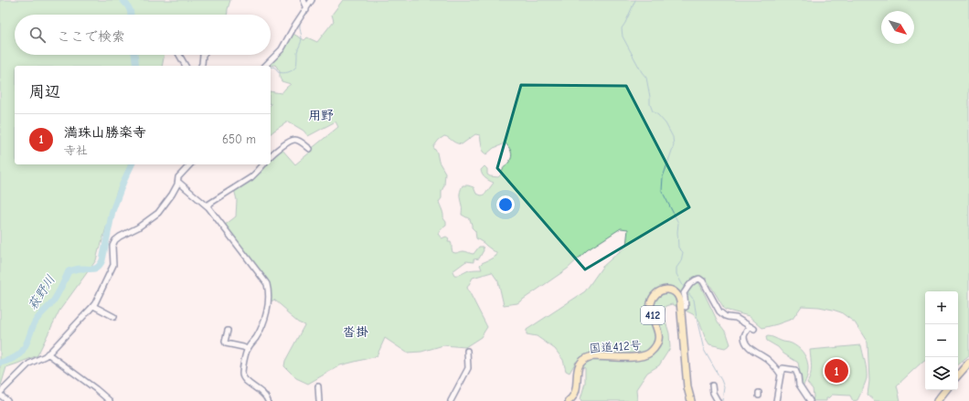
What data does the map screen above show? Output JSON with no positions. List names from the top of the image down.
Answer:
{
  "streets": {
    "highway": ["412", "国道412号"]
  },
  "districts": ["用野", "沓掛"],
  "water": ["萩野川"],
  "north": "bottom right",
  "page": {
    "search": "ここで検索",
    "heading": "周辺",
    "list": [
      {
        "mark": "1",
        "name": "満珠山勝楽寺",
        "note": "寺社",
        "value": "650 m"
      }
    ],
    "map_buttons": ["+", "−"],
    "pins": "1"
  }
}
